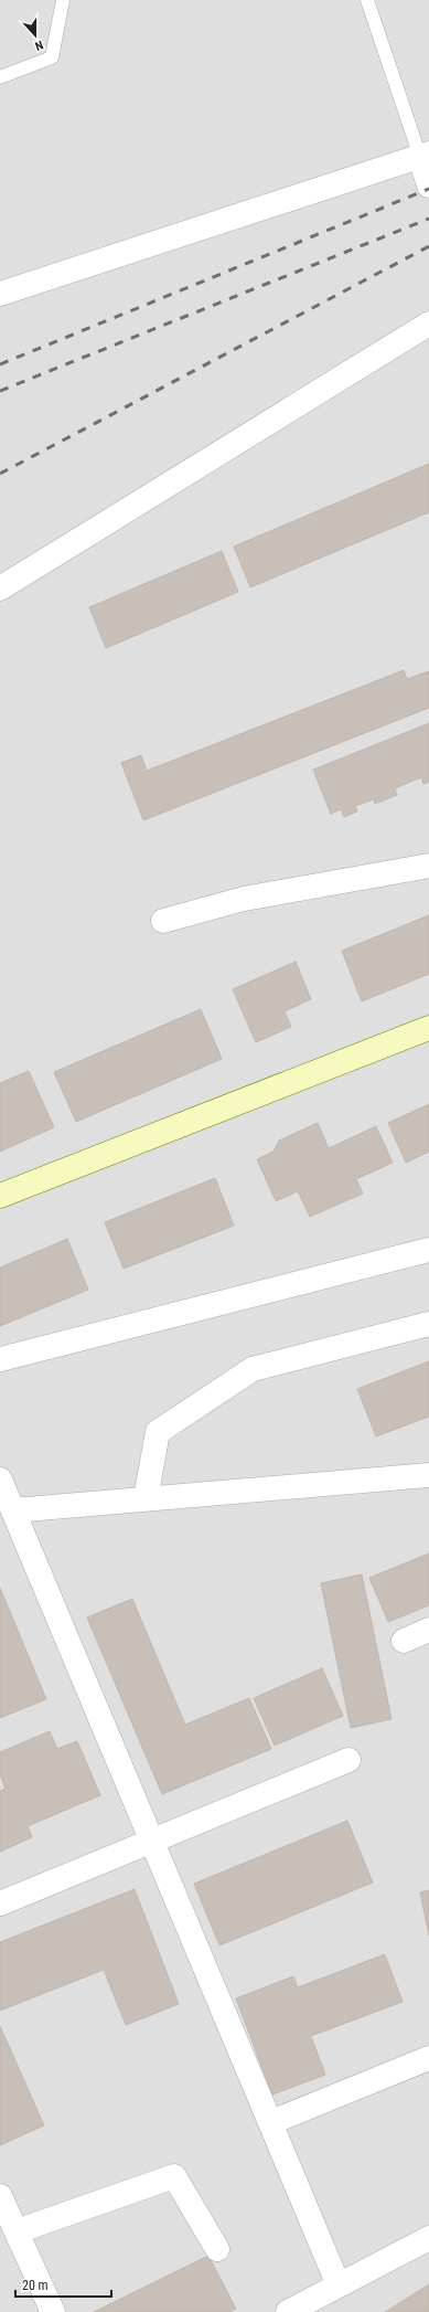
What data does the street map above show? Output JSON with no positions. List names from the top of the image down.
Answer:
{
  "scale_bar": "20 m",
  "north": "bottom"
}
